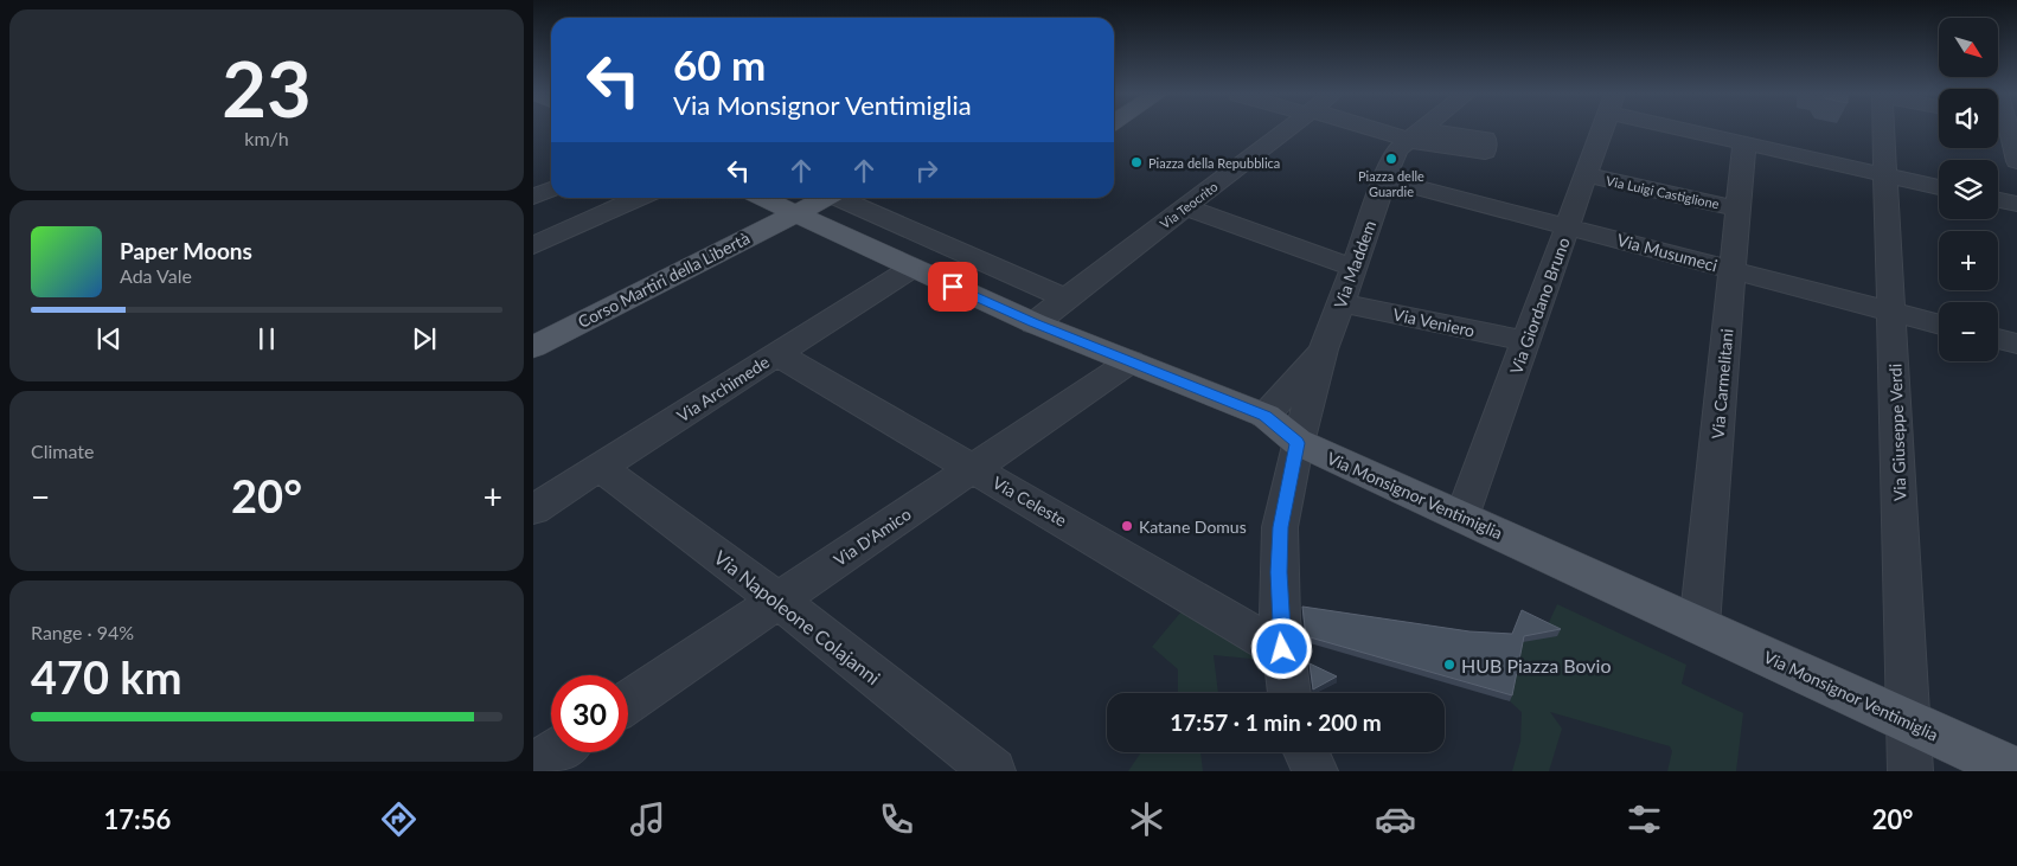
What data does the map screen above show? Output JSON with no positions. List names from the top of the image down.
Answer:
{
  "streets": {
    "main road": ["Corso Martiri della Libertà", "Via Monsignor Ventimiglia"],
    "street": [
      "Via Luigi Castiglione",
      "Via Teocrito",
      "Via Musumeci",
      "Via Maddem",
      "Via Giordano Bruno",
      "Via Veniero",
      "Via Carmelitani",
      "Via Archimede",
      "Via Giuseppe Verdi",
      "Via Celeste",
      "Via D'Amico",
      "Via Napoleone Colajanni"
    ]
  },
  "crossings": [
    ["Via Luigi Castiglione", "Via Giordano Bruno"],
    ["Via Luigi Castiglione", "Via Carmelitani"],
    ["Via Teocrito", "Via Monsignor Ventimiglia"],
    ["Via Musumeci", "Via Maddem"],
    ["Via Musumeci", "Via Giordano Bruno"],
    ["Via Musumeci", "Via Carmelitani"],
    ["Via Musumeci", "Via Giuseppe Verdi"],
    ["Via Maddem", "Via Veniero"],
    ["Corso Martiri della Libertà", "Via Monsignor Ventimiglia"],
    ["Via Giordano Bruno", "Via Veniero"],
    ["Via Giordano Bruno", "Via Monsignor Ventimiglia"],
    ["Via Carmelitani", "Via Monsignor Ventimiglia"],
    ["Via Archimede", "Via Monsignor Ventimiglia"],
    ["Via Archimede", "Via Celeste"],
    ["Via Archimede", "Via Napoleone Colajanni"],
    ["Via Giuseppe Verdi", "Via Monsignor Ventimiglia"],
    ["Via Monsignor Ventimiglia", "Via D'Amico"],
    ["Via Celeste", "Via D'Amico"],
    ["Via D'Amico", "Via Napoleone Colajanni"]
  ],
  "places": [
    "Piazza delle Guardie",
    "Piazza della Repubblica",
    "Katane Domus",
    "HUB Piazza Bovio"
  ],
  "north": "bottom right",
  "page": {
    "tile": [
      ["23", "km/h"],
      "Climate",
      ["Range · 94%", "470 km"]
    ],
    "map_buttons": ["+", "−"],
    "turn": ["60 m", "Via Monsignor Ventimiglia"],
    "song": ["Paper Moons", "Ada Vale"],
    "heat": ["−", "20°", "+"],
    "limit": "30",
    "trip": "17:57 · 1 min · 200 m",
    "tabs": ["17:56", "20°"]
  }
}
